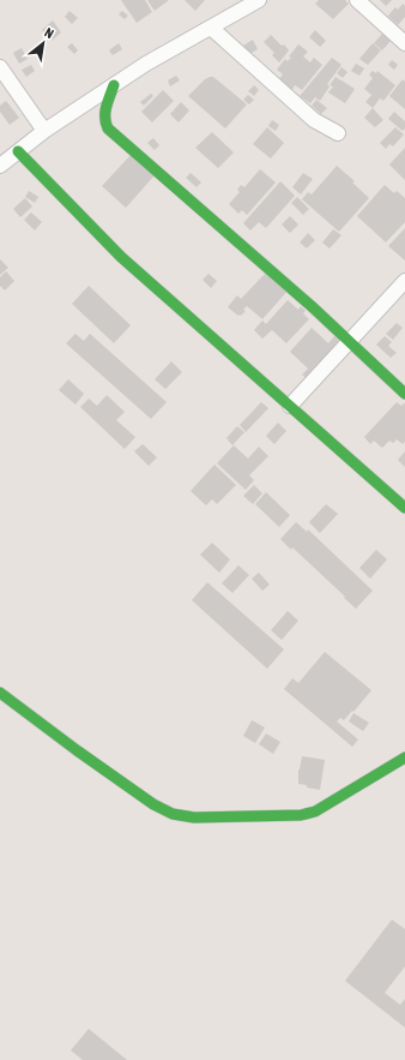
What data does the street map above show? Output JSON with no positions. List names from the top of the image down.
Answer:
{
  "north": "top right"
}
